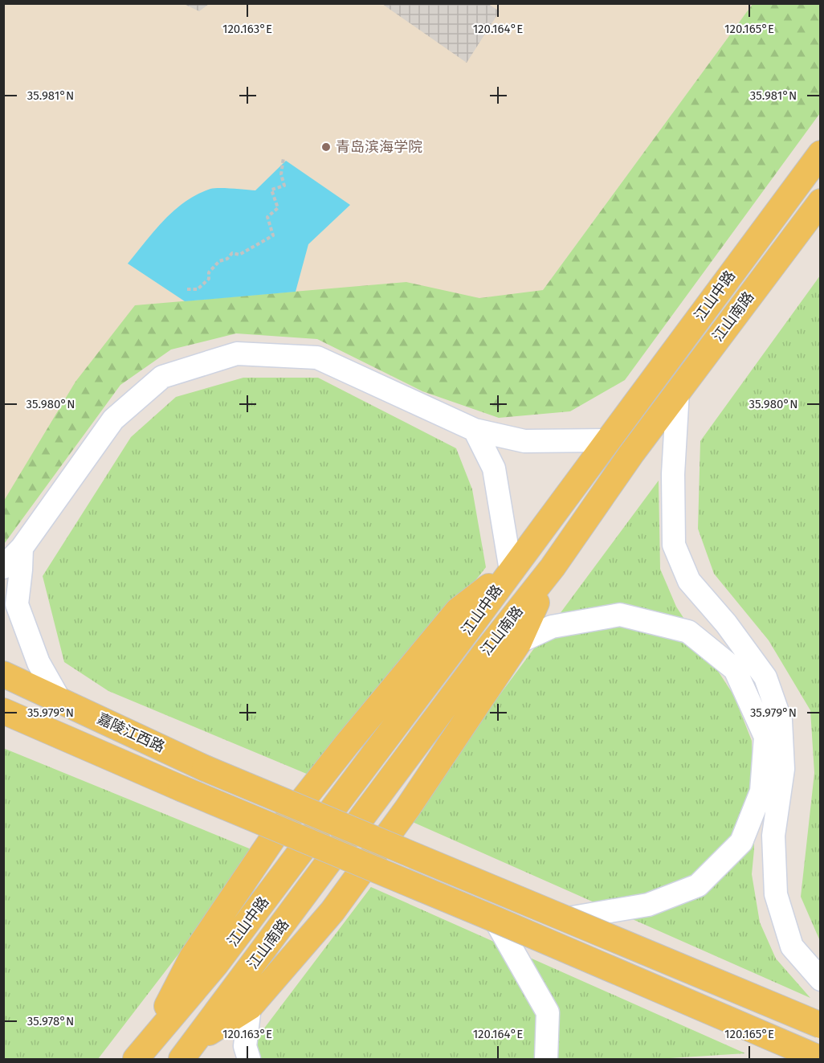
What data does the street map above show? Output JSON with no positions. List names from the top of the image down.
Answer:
{
  "streets": {
    "main road": ["江山中路", "江山南路", "嘉陵江西路"]
  },
  "places": ["青岛滨海学院"],
  "coordinates": [
    "120.163°E",
    "120.164°E",
    "120.165°E",
    "35.981°N",
    "35.980°N",
    "35.979°N",
    "35.978°N"
  ]
}
